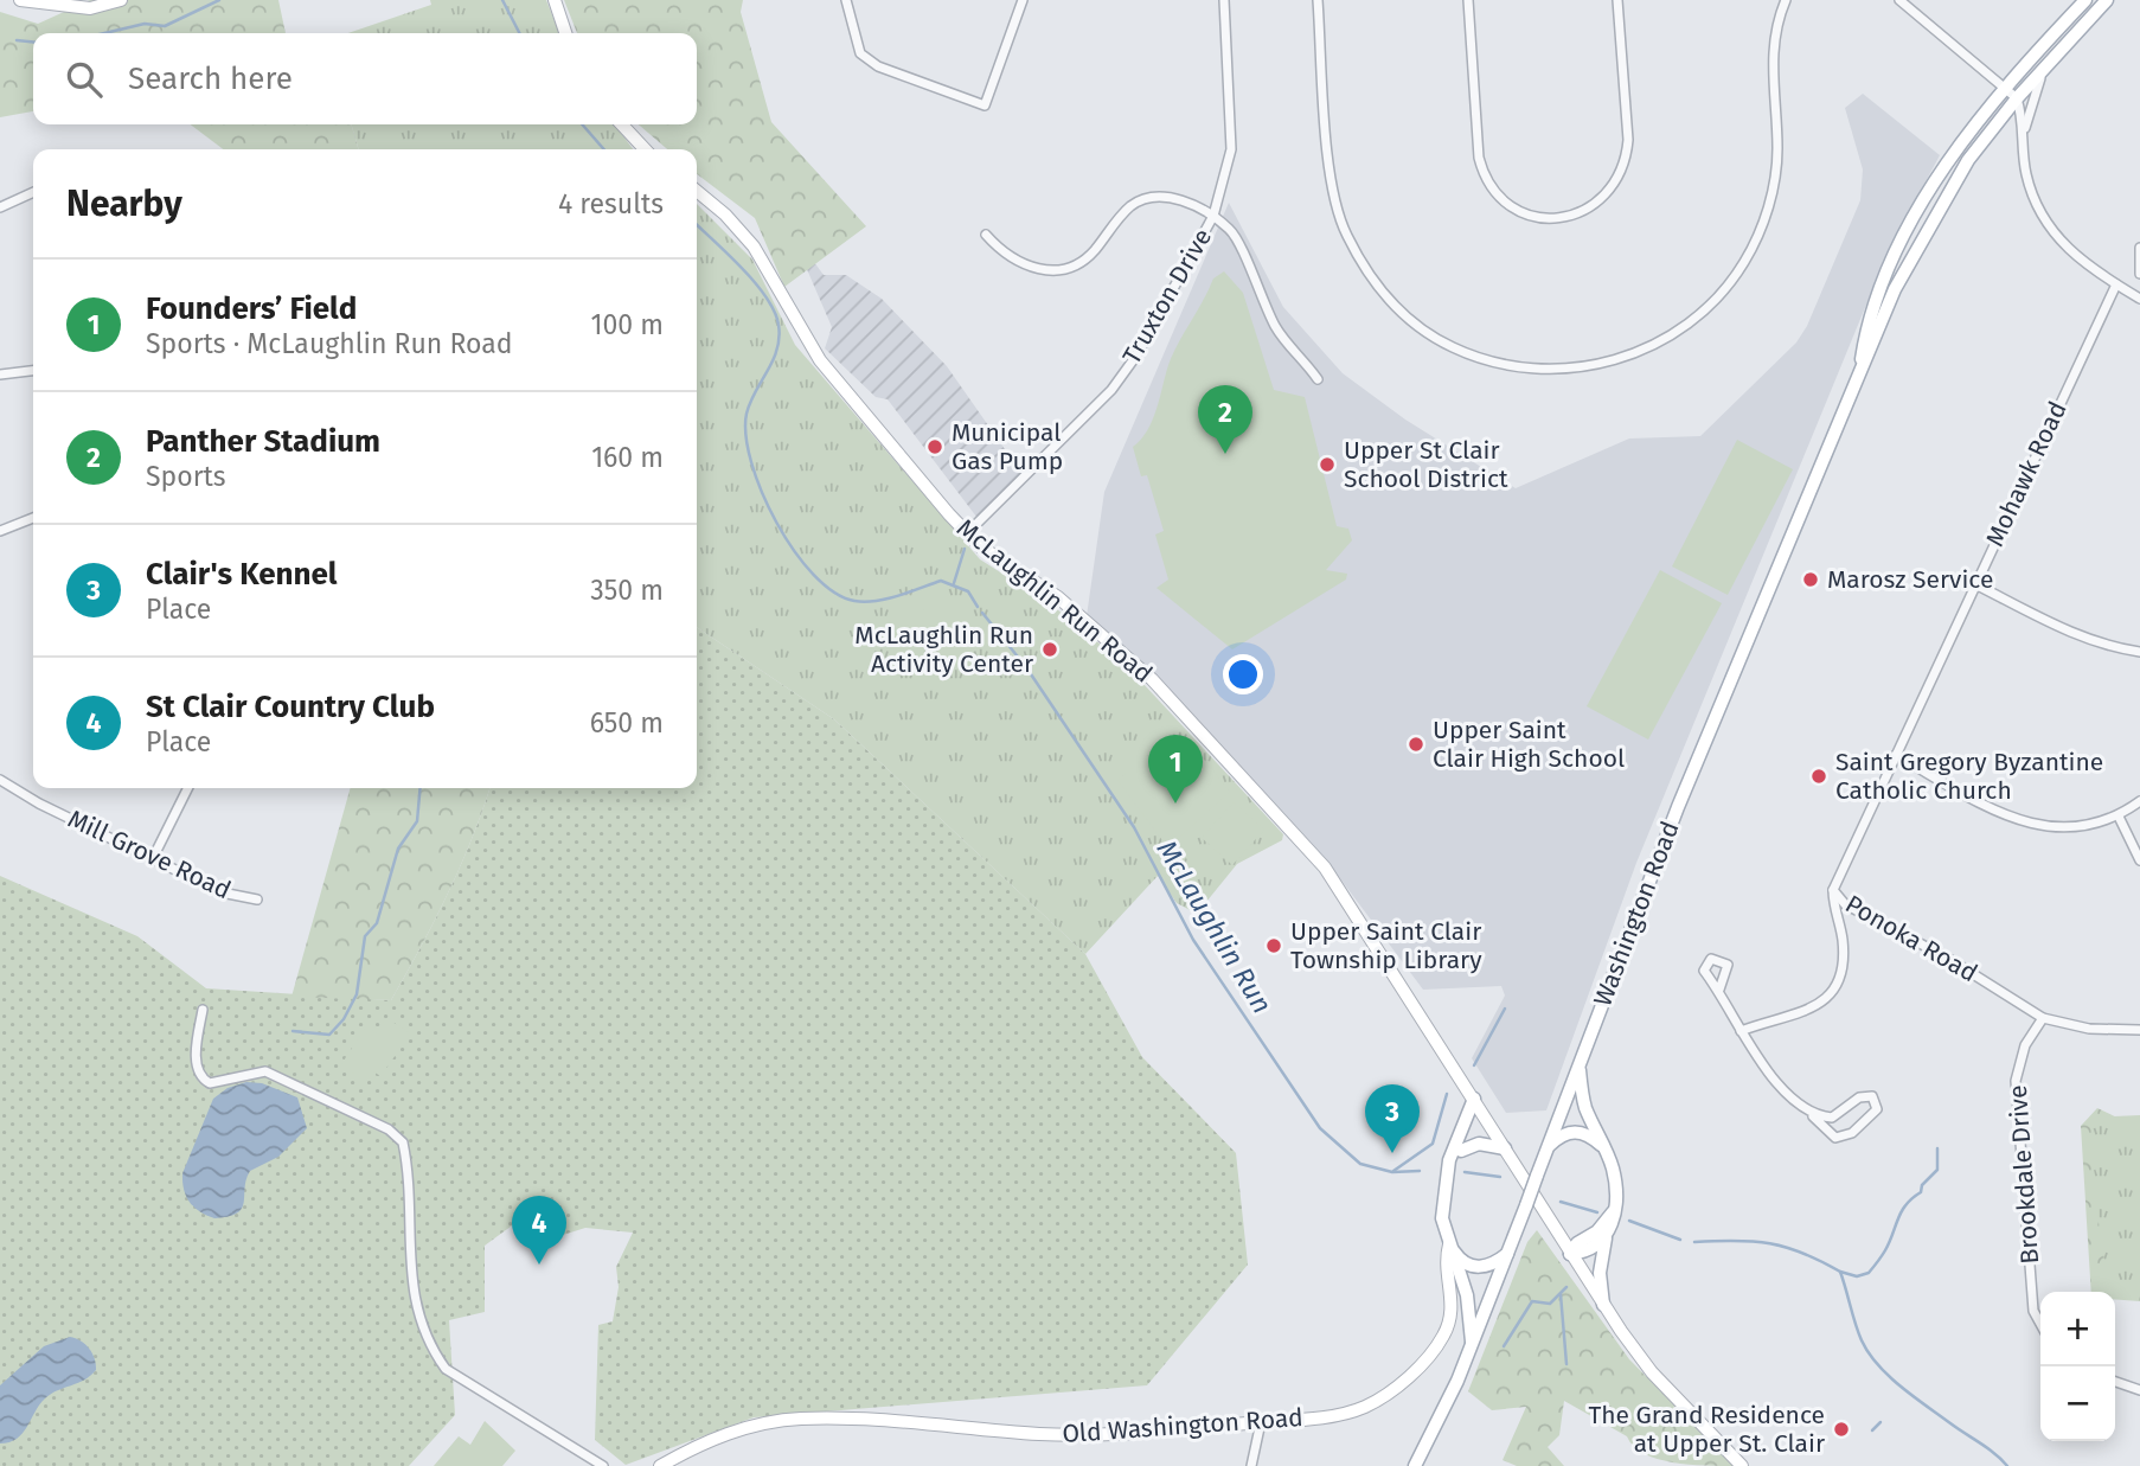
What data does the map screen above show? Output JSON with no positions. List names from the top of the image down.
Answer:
{
  "streets": {
    "main road": ["McLaughlin Run Road", "Washington Road", "Old Washington Road"],
    "street": [
      "Truxton Drive",
      "Mohawk Road",
      "Mill Grove Road",
      "Ponoka Road",
      "Brookdale Drive"
    ]
  },
  "crossings": [
    ["Truxton Drive", "McLaughlin Run Road"],
    ["Mohawk Road", "Ponoka Road"],
    ["Ponoka Road", "Brookdale Drive"]
  ],
  "water": ["McLaughlin Run"],
  "places": [
    "Municipal Gas Pump",
    "Upper St Clair School District",
    "Marosz Service",
    "McLaughlin Run Activity Center",
    "Upper Saint Clair High School",
    "Saint Gregory Byzantine Catholic Church",
    "Upper Saint Clair Township Library",
    "The Grand Residence at Upper St. Clair"
  ],
  "page": {
    "search": "Search here",
    "heading": ["Nearby", "4 results"],
    "list": [
      {
        "mark": "1",
        "name": "Founders’ Field",
        "note": "Sports · McLaughlin Run Road",
        "value": "100 m"
      },
      {
        "mark": "2",
        "name": "Panther Stadium",
        "note": "Sports",
        "value": "160 m"
      },
      {
        "mark": "3",
        "name": "Clair's Kennel",
        "note": "Place",
        "value": "350 m"
      },
      {
        "mark": "4",
        "name": "St Clair Country Club",
        "note": "Place",
        "value": "650 m"
      }
    ],
    "pins": [
      "2",
      "1",
      "3",
      "4"
    ],
    "map_buttons": ["+", "−"]
  }
}
